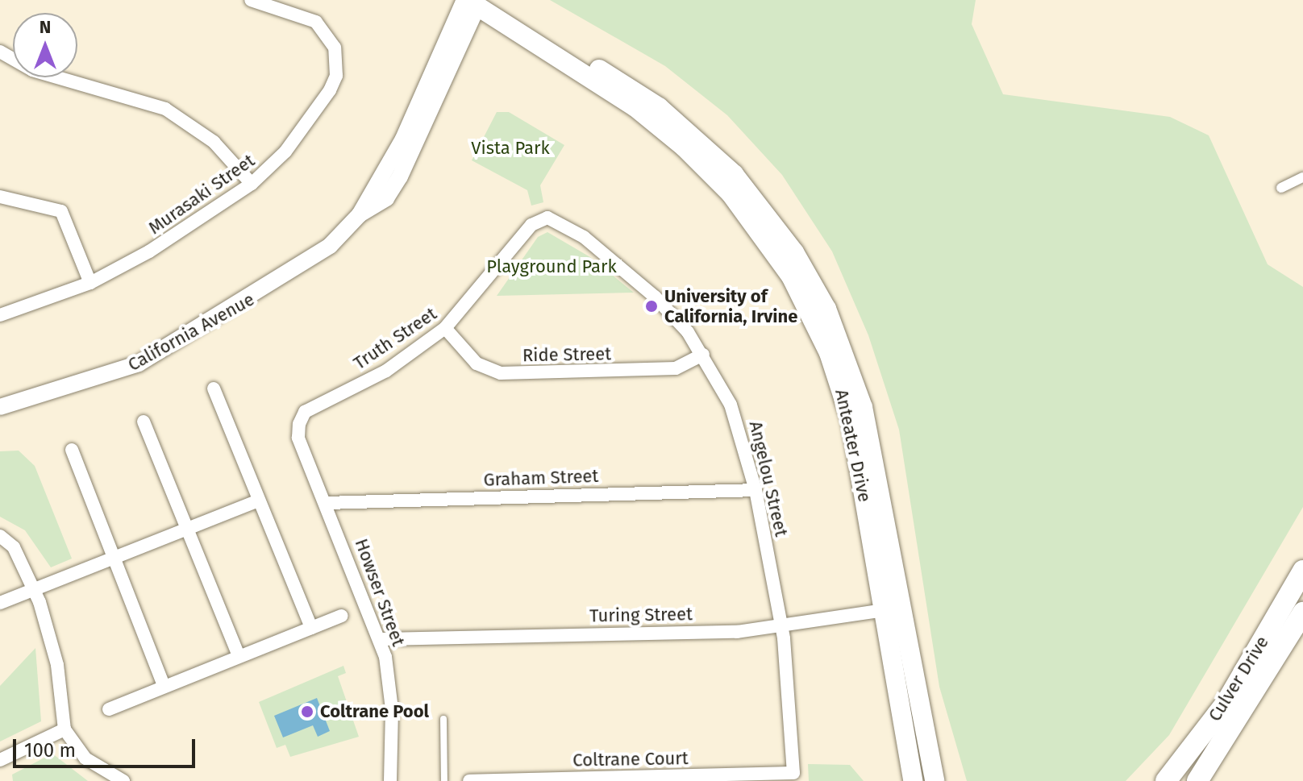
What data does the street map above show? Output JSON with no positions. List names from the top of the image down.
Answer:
{
  "streets": {
    "main road": ["Anteater Drive", "Culver Drive"],
    "street": [
      "Murasaki Street",
      "California Avenue",
      "Truth Street",
      "Ride Street",
      "Graham Street",
      "Angelou Street",
      "Howser Street",
      "Turing Street",
      "Coltrane Court"
    ]
  },
  "crossings": [
    ["California Avenue", "Anteater Drive"],
    ["Truth Street", "Ride Street"],
    ["Truth Street", "Angelou Street"],
    ["Truth Street", "Howser Street"],
    ["Ride Street", "Angelou Street"],
    ["Anteater Drive", "Turing Street"],
    ["Graham Street", "Angelou Street"],
    ["Graham Street", "Howser Street"],
    ["Angelou Street", "Turing Street"],
    ["Angelou Street", "Coltrane Court"],
    ["Howser Street", "Turing Street"]
  ],
  "parks": ["Vista Park", "Playground Park"],
  "places": ["University of California, Irvine", "Coltrane Pool"],
  "scale_bar": "100 m",
  "north": "top"
}
